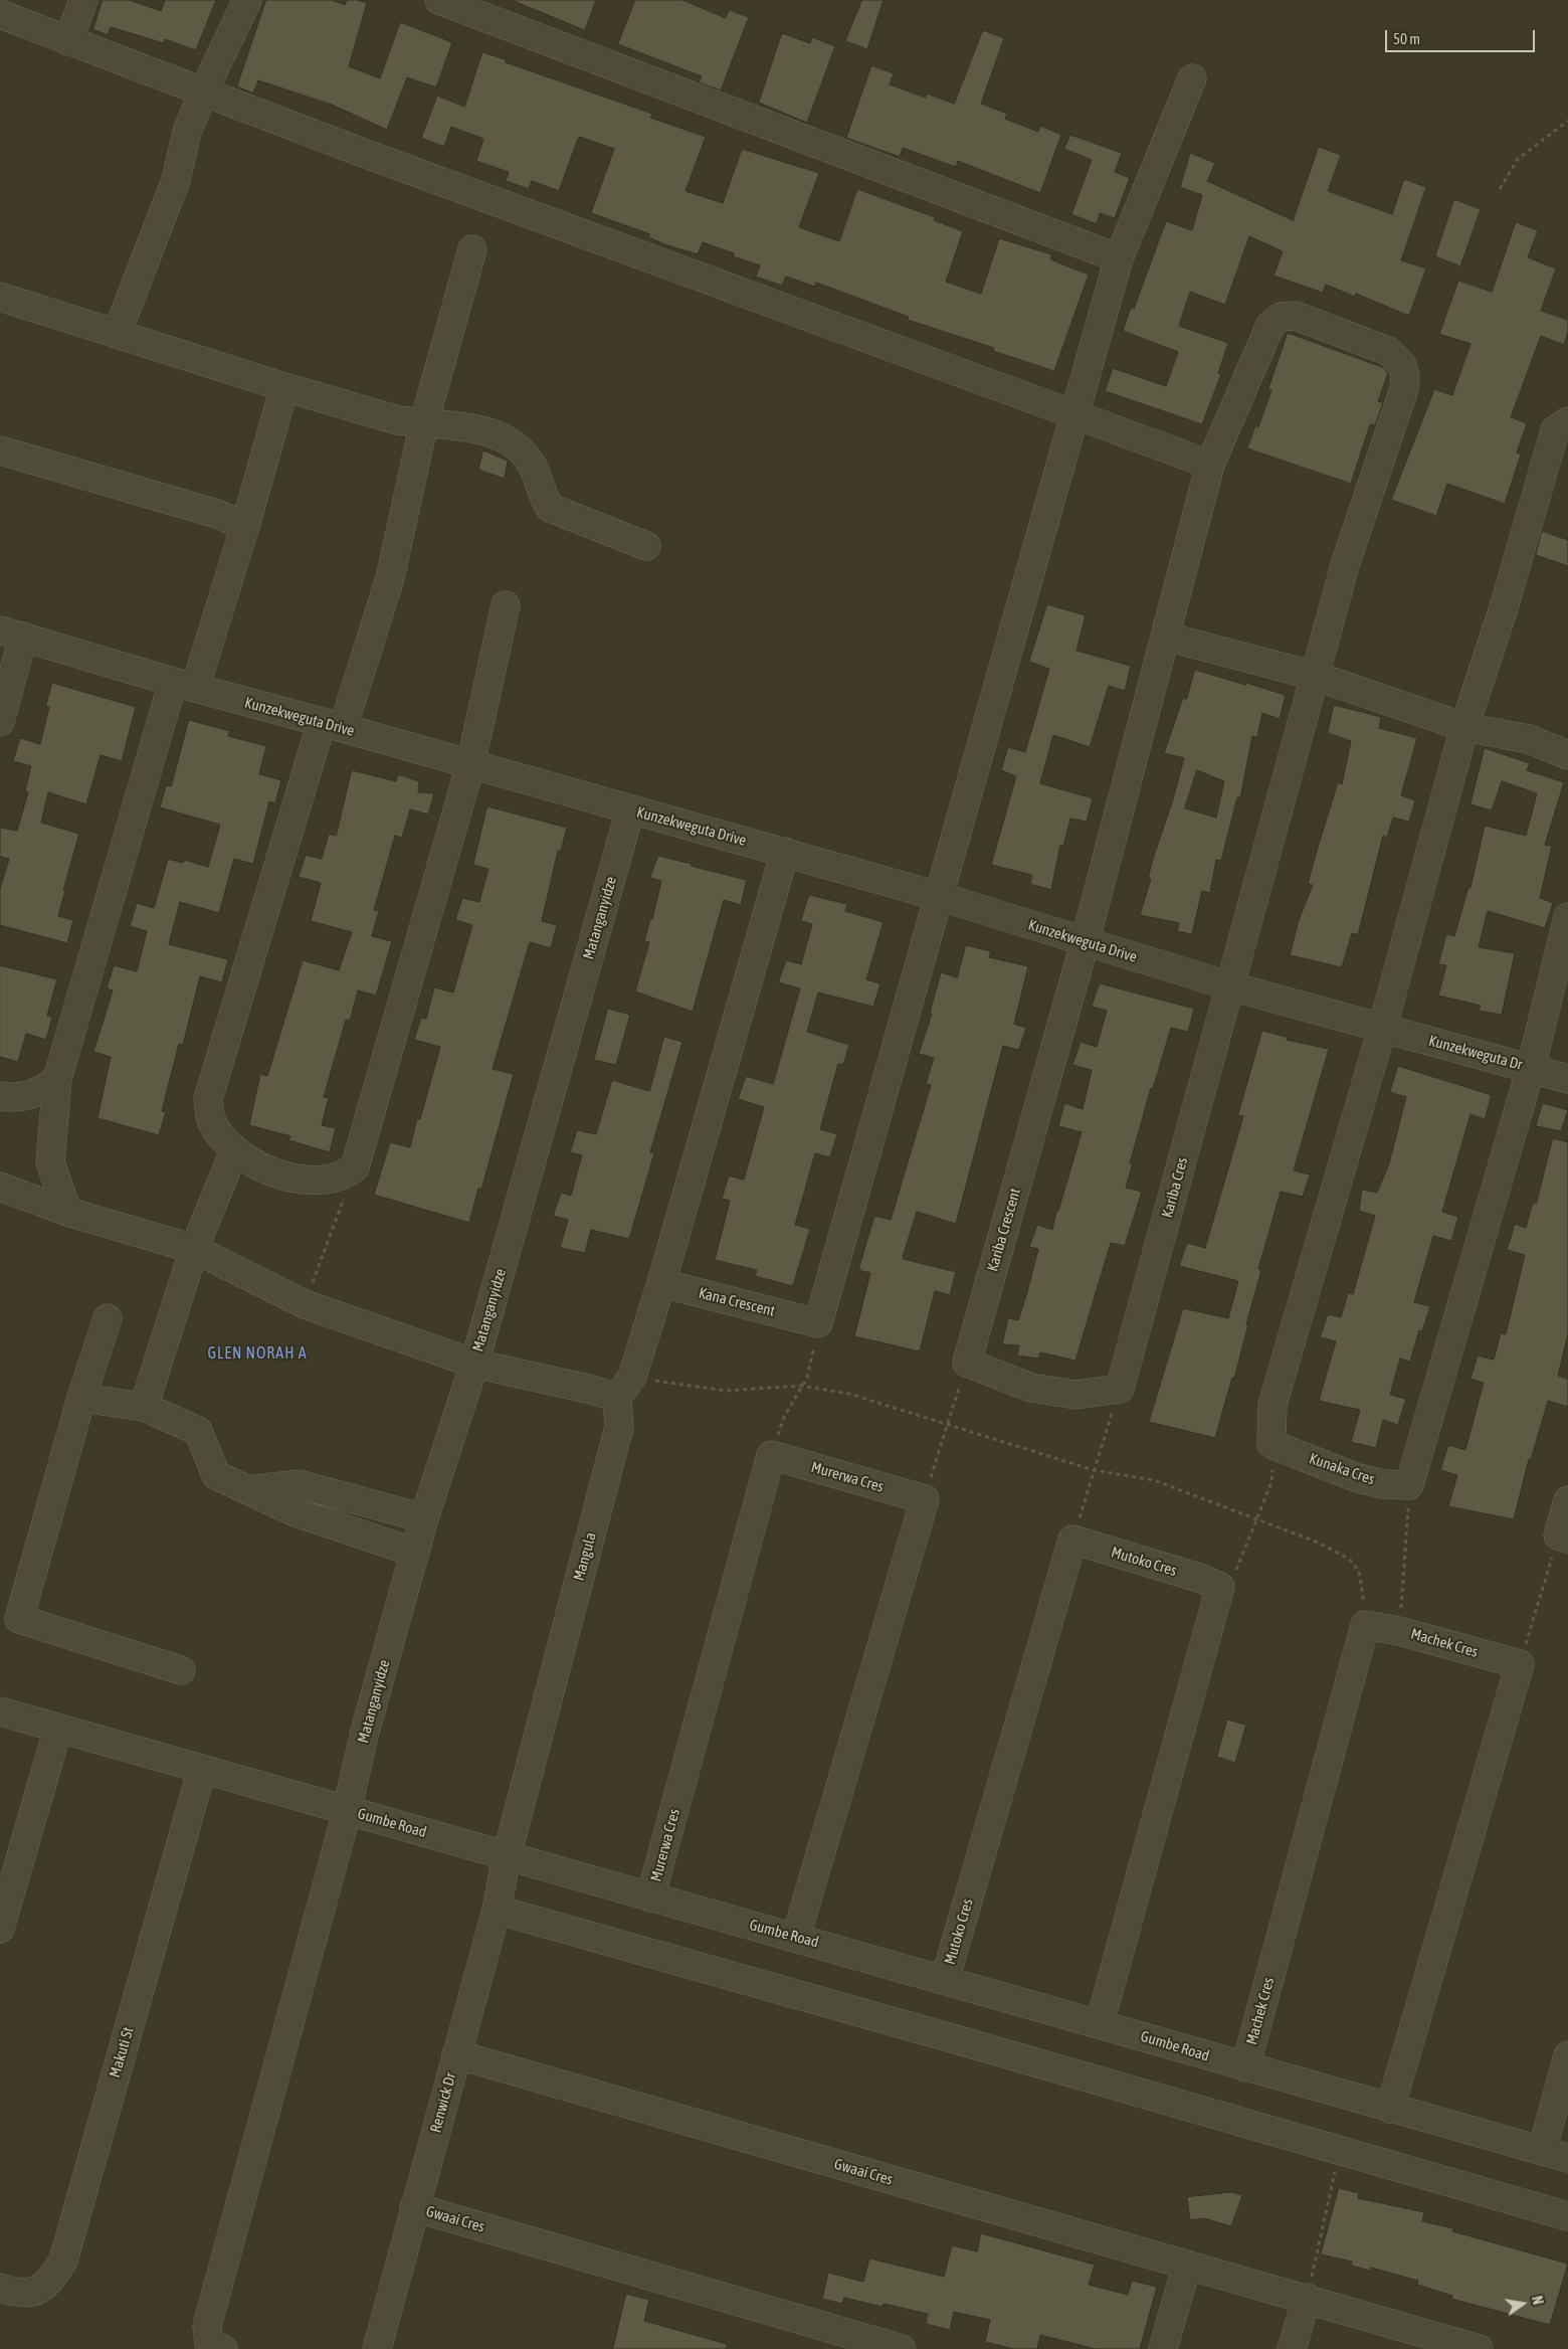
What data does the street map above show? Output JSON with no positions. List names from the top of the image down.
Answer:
{
  "streets": {
    "street": [
      "Kunzekweguta Drive",
      "Matanganyidze",
      "Kunzekweguta Dr",
      "Kariba Cres",
      "Kariba Crescent",
      "Kana Crescent",
      "Kunaka Cres",
      "Murerwa Cres",
      "Mangula",
      "Mutoko Cres",
      "Machek Cres",
      "Gumbe Road",
      "Makuti St",
      "Renwick Dr",
      "Gwaai Cres"
    ]
  },
  "crossings": [
    ["Kunzekweguta Drive", "Matanganyidze"],
    ["Kunzekweguta Drive", "Kunzekweguta Dr"],
    ["Kunzekweguta Drive", "Kariba Cres"],
    ["Kunzekweguta Drive", "Kariba Crescent"],
    ["Matanganyidze", "Gumbe Road"],
    ["Kariba Cres", "Kariba Crescent"],
    ["Murerwa Cres", "Gumbe Road"],
    ["Mangula", "Gumbe Road"],
    ["Mangula", "Renwick Dr"],
    ["Mutoko Cres", "Gumbe Road"],
    ["Machek Cres", "Gumbe Road"],
    ["Gumbe Road", "Makuti St"],
    ["Gumbe Road", "Renwick Dr"],
    ["Renwick Dr", "Gwaai Cres"]
  ],
  "districts": ["GLEN NORAH A"],
  "scale_bar": "50 m",
  "north": "right"
}
